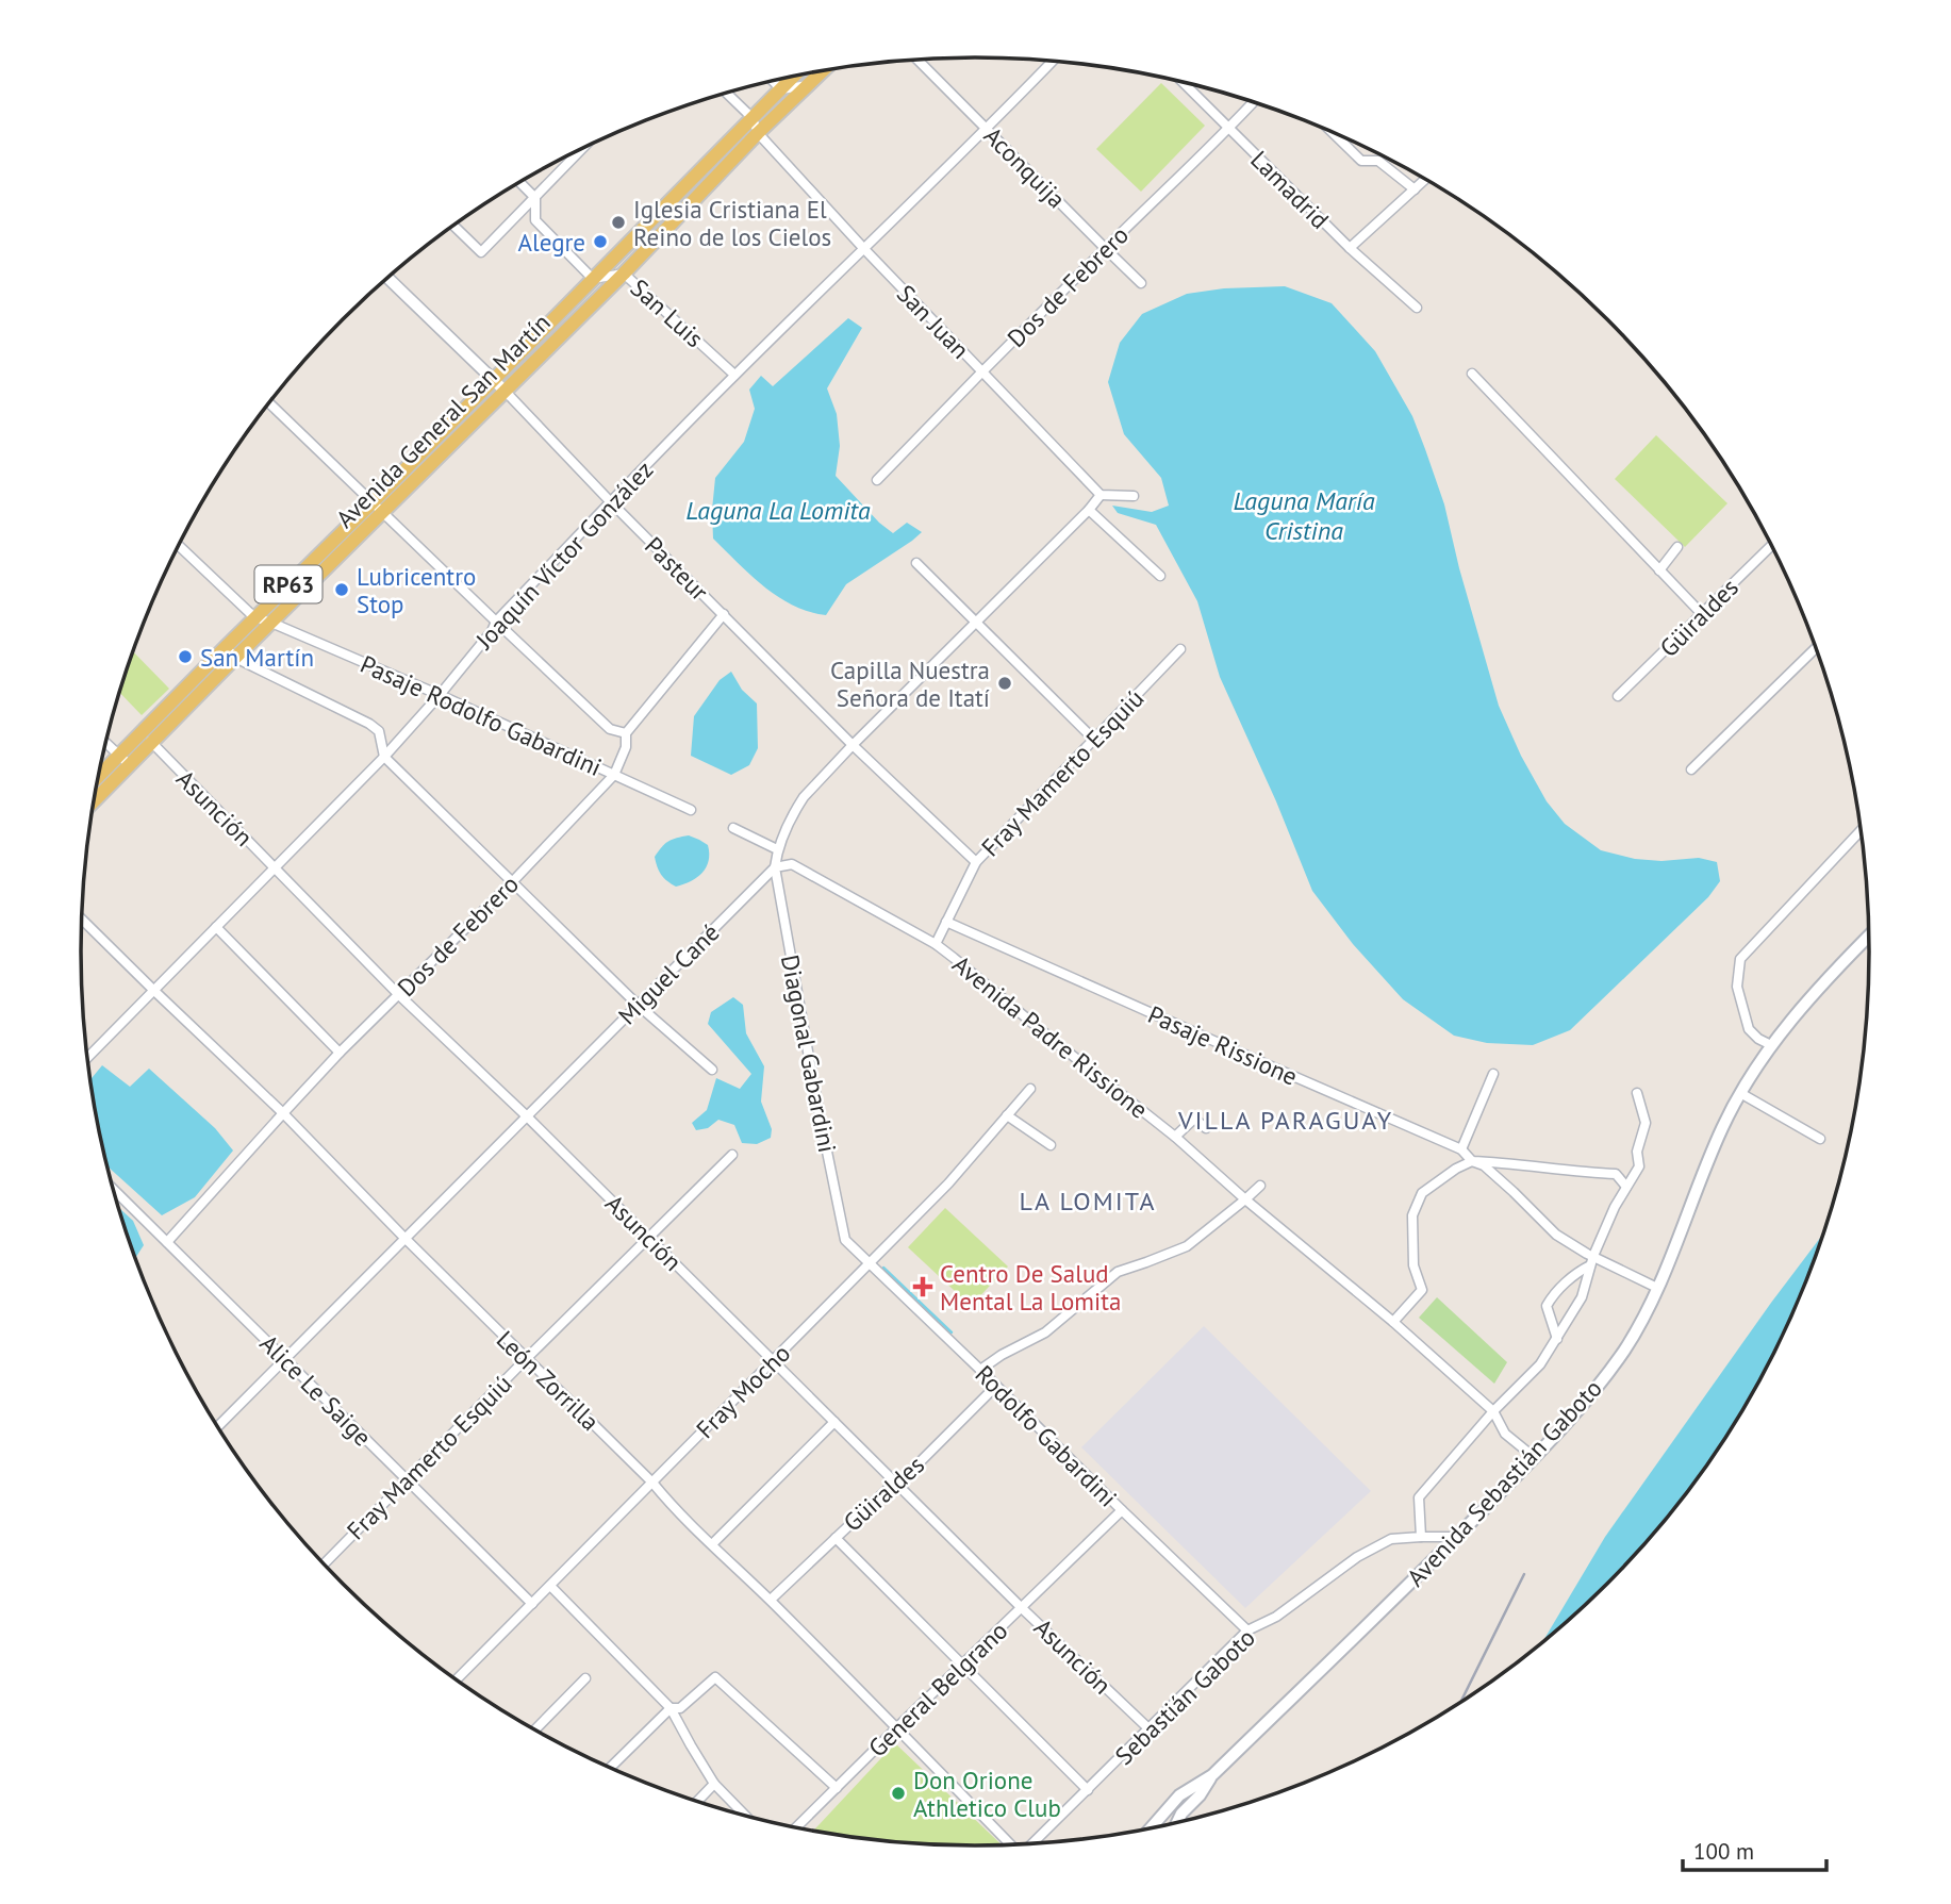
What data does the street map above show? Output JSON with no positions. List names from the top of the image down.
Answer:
{
  "streets": {
    "main road": ["Avenida General San Martín", "RP63", "Avenida Sebastián Gaboto"],
    "street": [
      "Aconquija",
      "Lamadrid",
      "Dos de Febrero",
      "San Luis",
      "San Juan",
      "Joaquín Víctor González",
      "Pasteur",
      "Güiraldes",
      "Pasaje Rodolfo Gabardini",
      "Fray Mamerto Esquiú",
      "Asunción",
      "Miguel Cané",
      "Avenida Padre Rissione",
      "Pasaje Rissione",
      "Diagonal Gabardini",
      "León Zorrilla",
      "Alice Le Saige",
      "Fray Mocho",
      "Rodolfo Gabardini",
      "General Belgrano",
      "Sebastián Gaboto"
    ]
  },
  "crossings": [
    ["Aconquija", "Dos de Febrero"],
    ["Aconquija", "Joaquín Víctor González"],
    ["Lamadrid", "Dos de Febrero"],
    ["Dos de Febrero", "San Juan"],
    ["Dos de Febrero", "Pasteur"],
    ["Dos de Febrero", "Pasaje Rodolfo Gabardini"],
    ["Dos de Febrero", "Asunción"],
    ["Dos de Febrero", "León Zorrilla"],
    ["Dos de Febrero", "Alice Le Saige"],
    ["San Luis", "Avenida General San Martín"],
    ["San Luis", "Joaquín Víctor González"],
    ["San Juan", "Avenida General San Martín"],
    ["San Juan", "Joaquín Víctor González"],
    ["Avenida General San Martín", "Pasteur"],
    ["Avenida General San Martín", "Pasaje Rodolfo Gabardini"],
    ["Avenida General San Martín", "Asunción"],
    ["Joaquín Víctor González", "Pasteur"],
    ["Joaquín Víctor González", "Pasaje Rodolfo Gabardini"],
    ["Joaquín Víctor González", "Asunción"],
    ["Joaquín Víctor González", "León Zorrilla"],
    ["Pasteur", "Fray Mamerto Esquiú"],
    ["Güiraldes", "Asunción"],
    ["Güiraldes", "León Zorrilla"],
    ["Güiraldes", "Rodolfo Gabardini"],
    ["Fray Mamerto Esquiú", "Asunción"],
    ["Fray Mamerto Esquiú", "Avenida Padre Rissione"],
    ["Fray Mamerto Esquiú", "Pasaje Rissione"],
    ["Fray Mamerto Esquiú", "León Zorrilla"],
    ["Fray Mamerto Esquiú", "Alice Le Saige"],
    ["Asunción", "Miguel Cané"],
    ["Asunción", "Fray Mocho"],
    ["Asunción", "General Belgrano"],
    ["Asunción", "Sebastián Gaboto"],
    ["Miguel Cané", "Avenida Padre Rissione"],
    ["Miguel Cané", "Diagonal Gabardini"],
    ["Miguel Cané", "León Zorrilla"],
    ["Miguel Cané", "Alice Le Saige"],
    ["Avenida Padre Rissione", "Diagonal Gabardini"],
    ["Avenida Padre Rissione", "Avenida Sebastián Gaboto"],
    ["Pasaje Rissione", "Avenida Sebastián Gaboto"],
    ["Diagonal Gabardini", "Rodolfo Gabardini"],
    ["León Zorrilla", "Fray Mocho"],
    ["León Zorrilla", "General Belgrano"],
    ["Alice Le Saige", "Fray Mocho"],
    ["Fray Mocho", "Rodolfo Gabardini"],
    ["Rodolfo Gabardini", "General Belgrano"],
    ["Rodolfo Gabardini", "Sebastián Gaboto"],
    ["Avenida Sebastián Gaboto", "Sebastián Gaboto"]
  ],
  "districts": ["VILLA PARAGUAY", "LA LOMITA"],
  "water": ["Laguna María Cristina", "Laguna La Lomita"],
  "places": {
    "other": [
      "Iglesia Cristiana El Reino de los Cielos",
      "Alegre",
      "Lubricentro Stop",
      "San Martín",
      "Capilla Nuestra Señora de Itatí",
      "Don Orione Athletico Club"
    ],
    "health": ["Centro De Salud Mental La Lomita"]
  },
  "scale_bar": "100 m"
}
